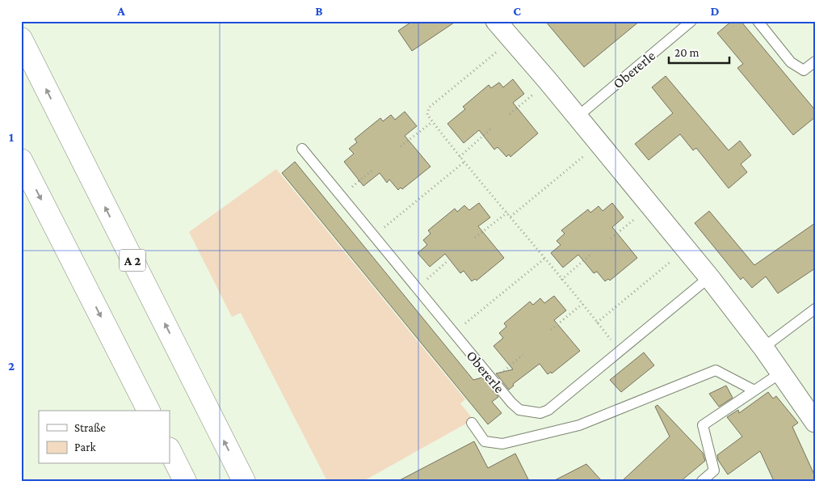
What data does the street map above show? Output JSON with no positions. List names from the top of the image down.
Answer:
{
  "streets": {
    "highway": ["A 2"],
    "lane": ["Obererle"]
  },
  "legend": ["Straße", "Park"],
  "scale_bar": "20 m",
  "grid": {
    "columns": [
      "A",
      "B",
      "C",
      "D"
    ],
    "rows": ["1", "2"]
  }
}
